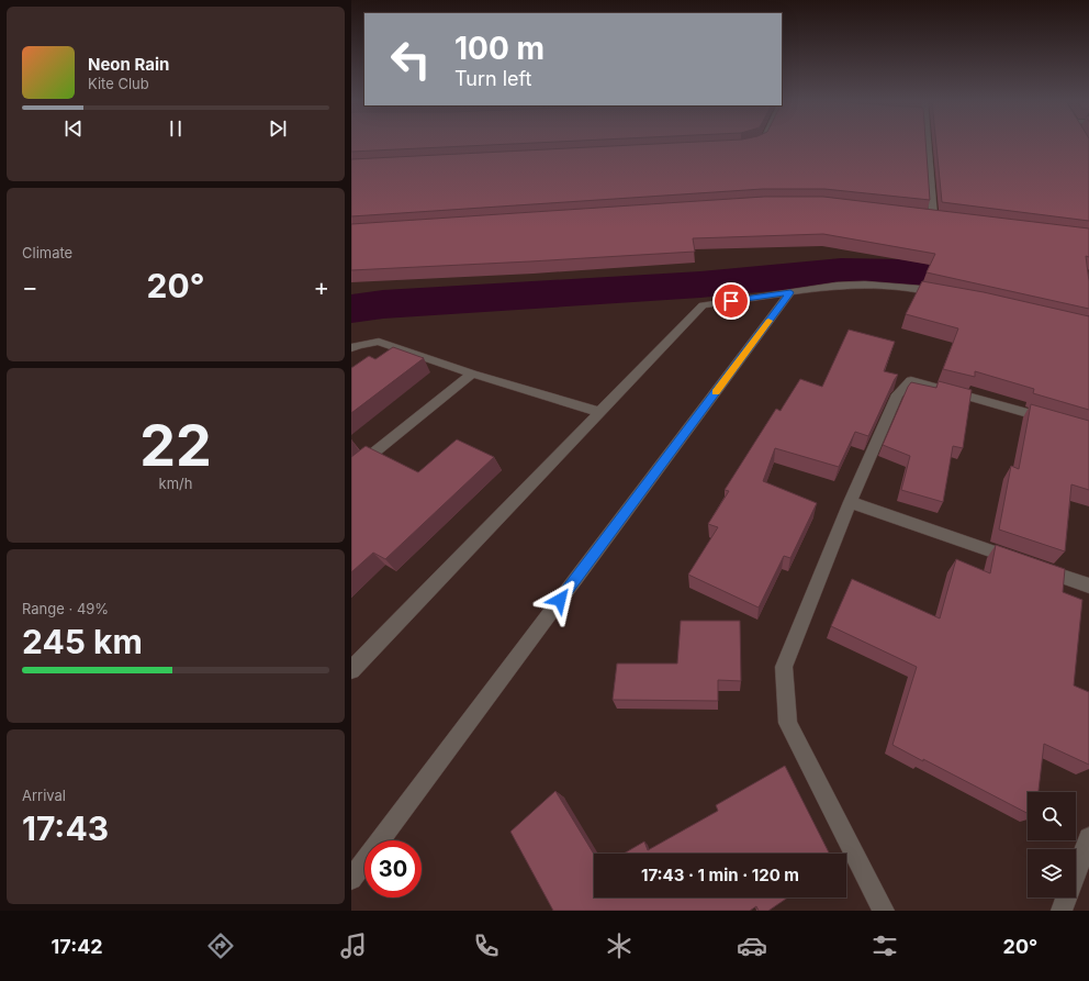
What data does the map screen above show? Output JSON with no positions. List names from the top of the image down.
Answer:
{
  "page": {
    "turn": ["100 m", "Turn left"],
    "song": ["Neon Rain", "Kite Club"],
    "tile": [
      "Climate",
      ["22", "km/h"],
      ["Range · 49%", "245 km"],
      ["Arrival", "17:43"]
    ],
    "heat": ["−", "20°", "+"],
    "limit": "30",
    "trip": "17:43 · 1 min · 120 m",
    "tabs": ["17:42", "20°"]
  }
}
